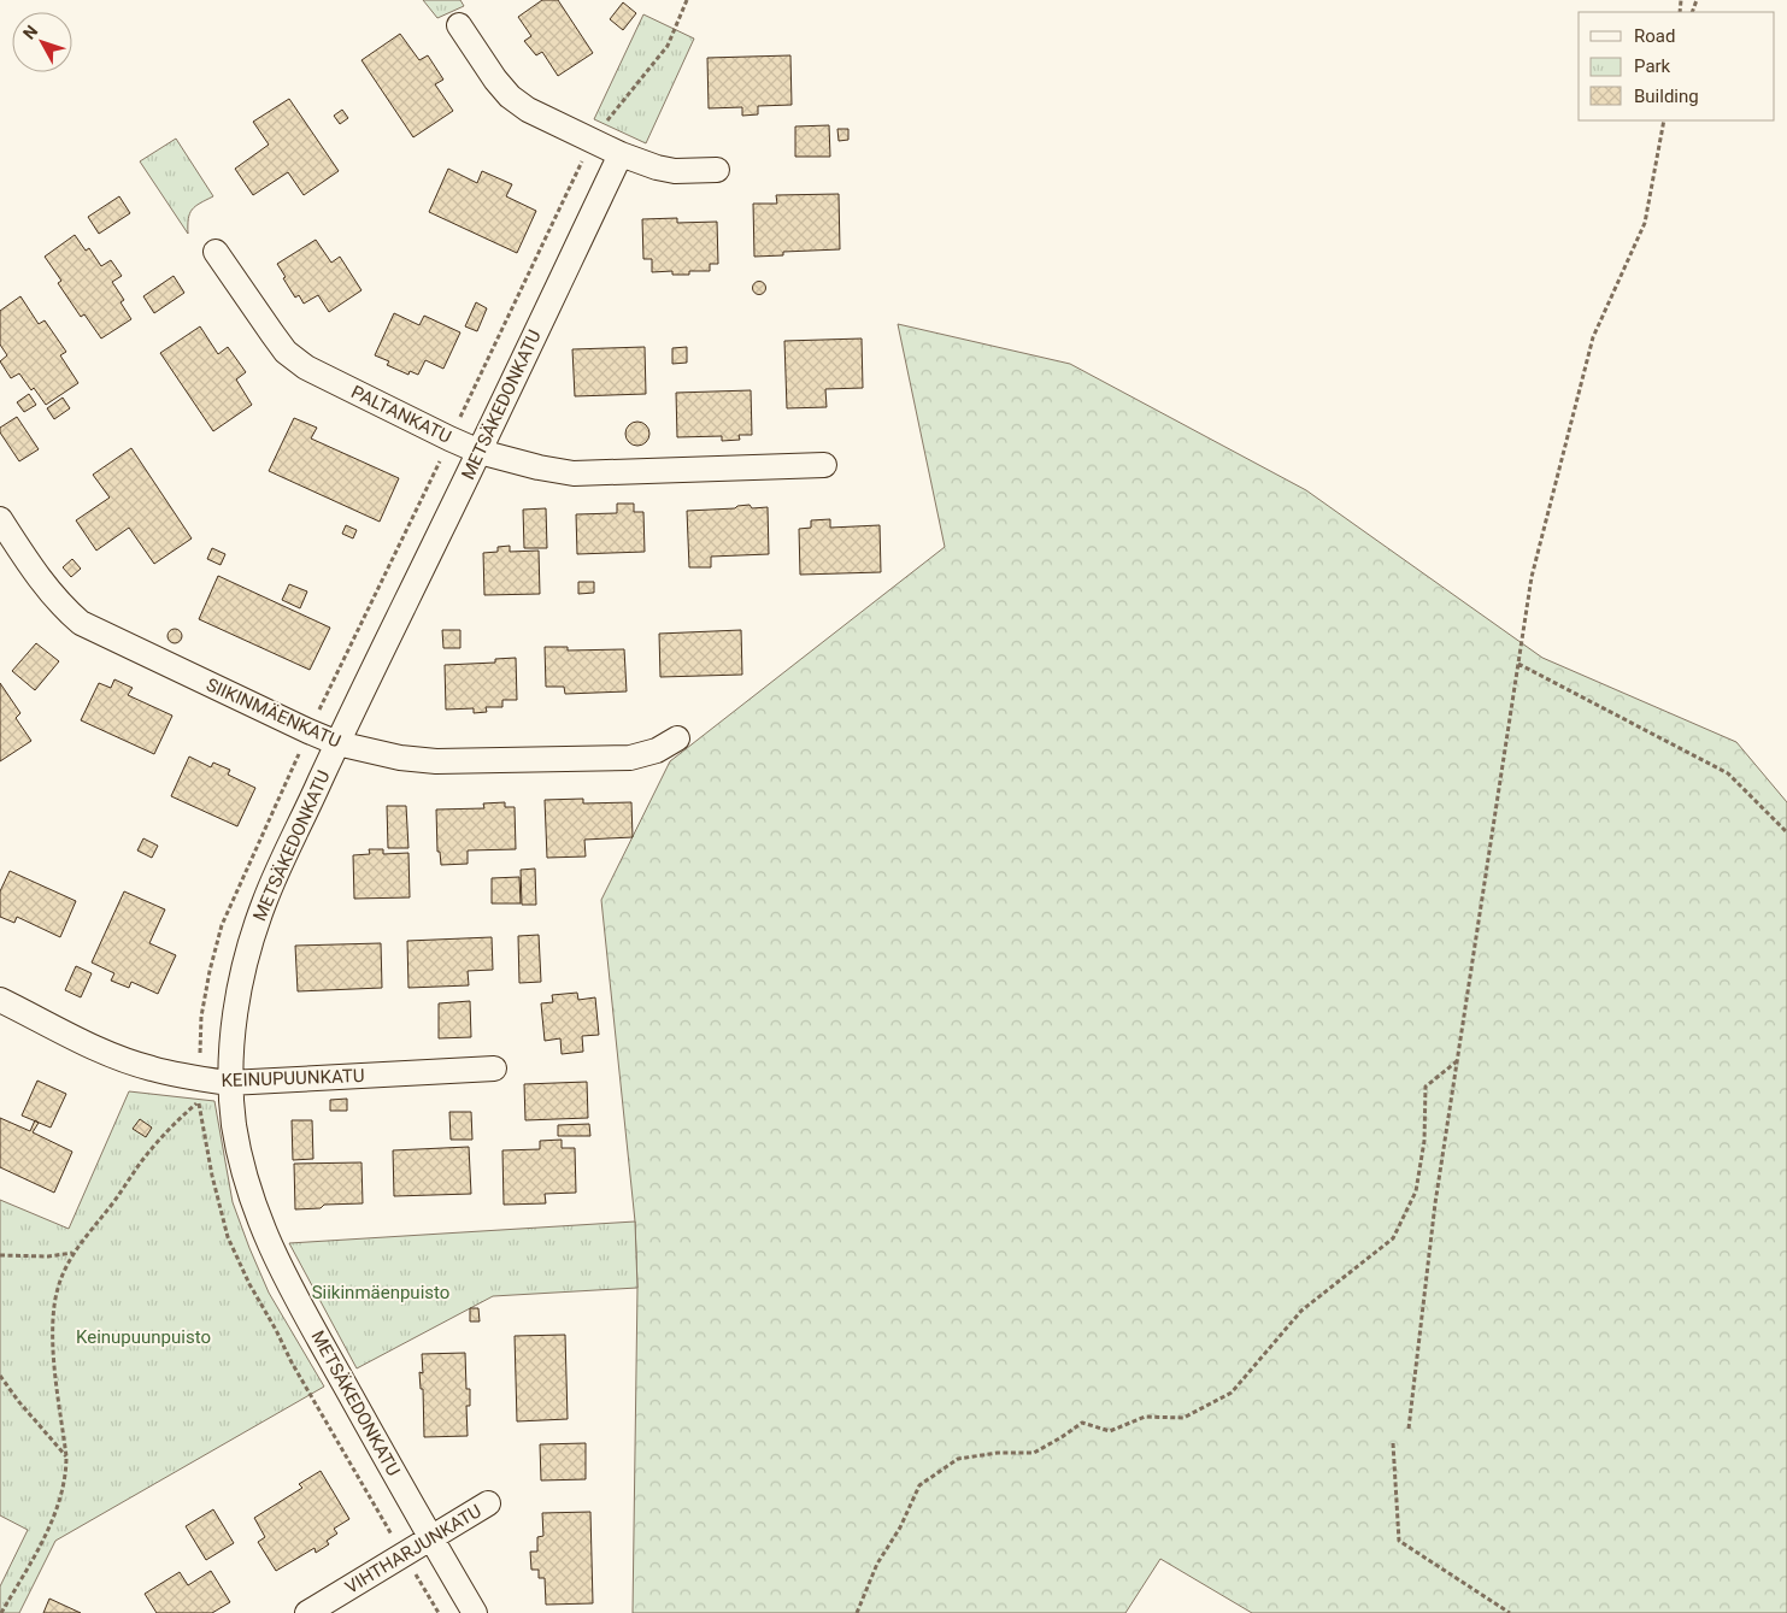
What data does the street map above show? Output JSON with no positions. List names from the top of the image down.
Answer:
{
  "streets": {
    "street": [
      "METSÄKEDONKATU",
      "PALTANKATU",
      "SIIKINMÄENKATU",
      "KEINUPUUNKATU",
      "VIHTHARJUNKATU"
    ]
  },
  "crossings": [
    ["METSÄKEDONKATU", "PALTANKATU"],
    ["METSÄKEDONKATU", "SIIKINMÄENKATU"],
    ["METSÄKEDONKATU", "KEINUPUUNKATU"],
    ["METSÄKEDONKATU", "VIHTHARJUNKATU"]
  ],
  "parks": ["Siikinmäenpuisto", "Keinupuunpuisto"],
  "legend": ["Road", "Park", "Building"],
  "north": "top left"
}
